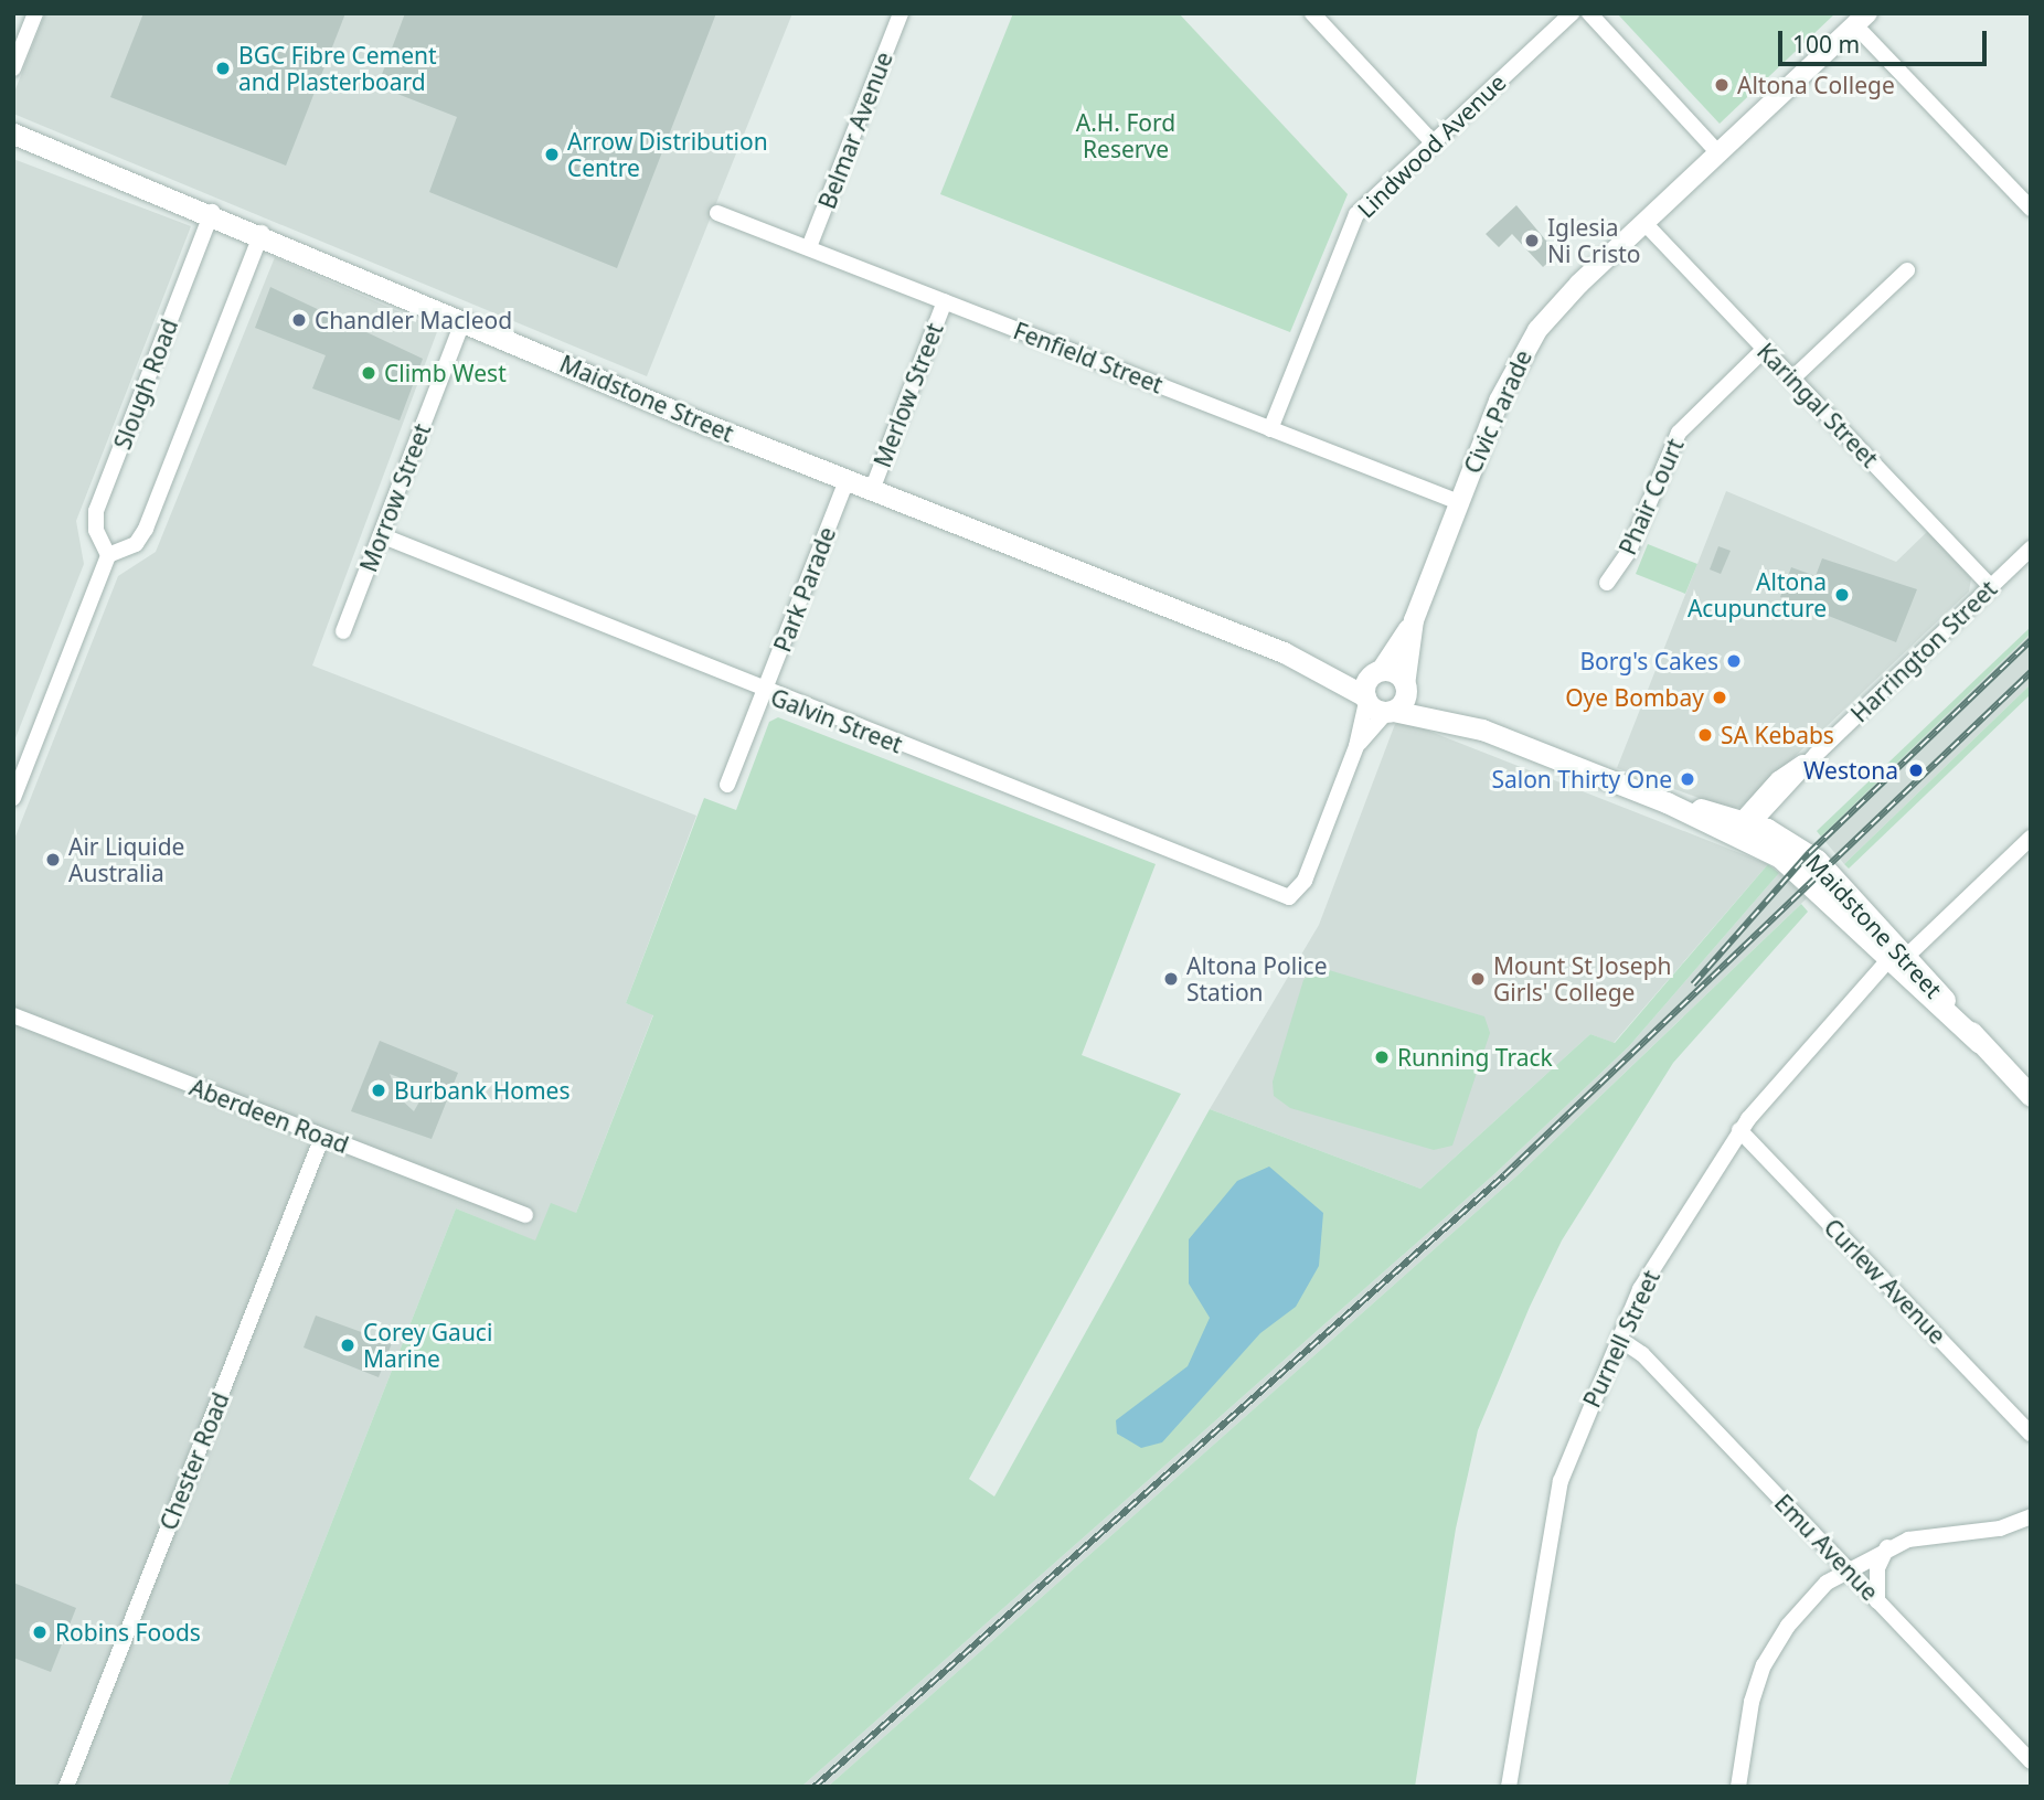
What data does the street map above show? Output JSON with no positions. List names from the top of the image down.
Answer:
{
  "streets": {
    "main road": ["Maidstone Street"],
    "street": [
      "Belmar Avenue",
      "Lindwood Avenue",
      "Fenfield Street",
      "Slough Road",
      "Merlow Street",
      "Karingal Street",
      "Civic Parade",
      "Phair Court",
      "Morrow Street",
      "Park Parade",
      "Harrington Street",
      "Galvin Street",
      "Aberdeen Road",
      "Curlew Avenue",
      "Purnell Street",
      "Chester Road",
      "Emu Avenue"
    ]
  },
  "crossings": [
    ["Belmar Avenue", "Fenfield Street"],
    ["Lindwood Avenue", "Fenfield Street"],
    ["Fenfield Street", "Merlow Street"],
    ["Fenfield Street", "Civic Parade"],
    ["Slough Road", "Maidstone Street"],
    ["Merlow Street", "Maidstone Street"],
    ["Maidstone Street", "Civic Parade"],
    ["Maidstone Street", "Morrow Street"],
    ["Maidstone Street", "Park Parade"],
    ["Maidstone Street", "Harrington Street"],
    ["Maidstone Street", "Purnell Street"],
    ["Karingal Street", "Civic Parade"],
    ["Karingal Street", "Phair Court"],
    ["Karingal Street", "Harrington Street"],
    ["Morrow Street", "Galvin Street"],
    ["Park Parade", "Galvin Street"],
    ["Aberdeen Road", "Chester Road"],
    ["Curlew Avenue", "Purnell Street"],
    ["Purnell Street", "Emu Avenue"]
  ],
  "parks": ["A.H. Ford Reserve"],
  "places": [
    "BGC Fibre Cement and Plasterboard",
    "Altona College",
    "Arrow Distribution Centre",
    "Iglesia Ni Cristo",
    "Chandler Macleod",
    "Climb West",
    "Altona Acupuncture",
    "Borg's Cakes",
    "Oye Bombay",
    "SA Kebabs",
    "Westona",
    "Salon Thirty One",
    "Air Liquide Australia",
    "Altona Police Station",
    "Mount St Joseph Girls' College",
    "Running Track",
    "Burbank Homes",
    "Corey Gauci Marine",
    "Robins Foods"
  ],
  "scale_bar": "100 m"
}
